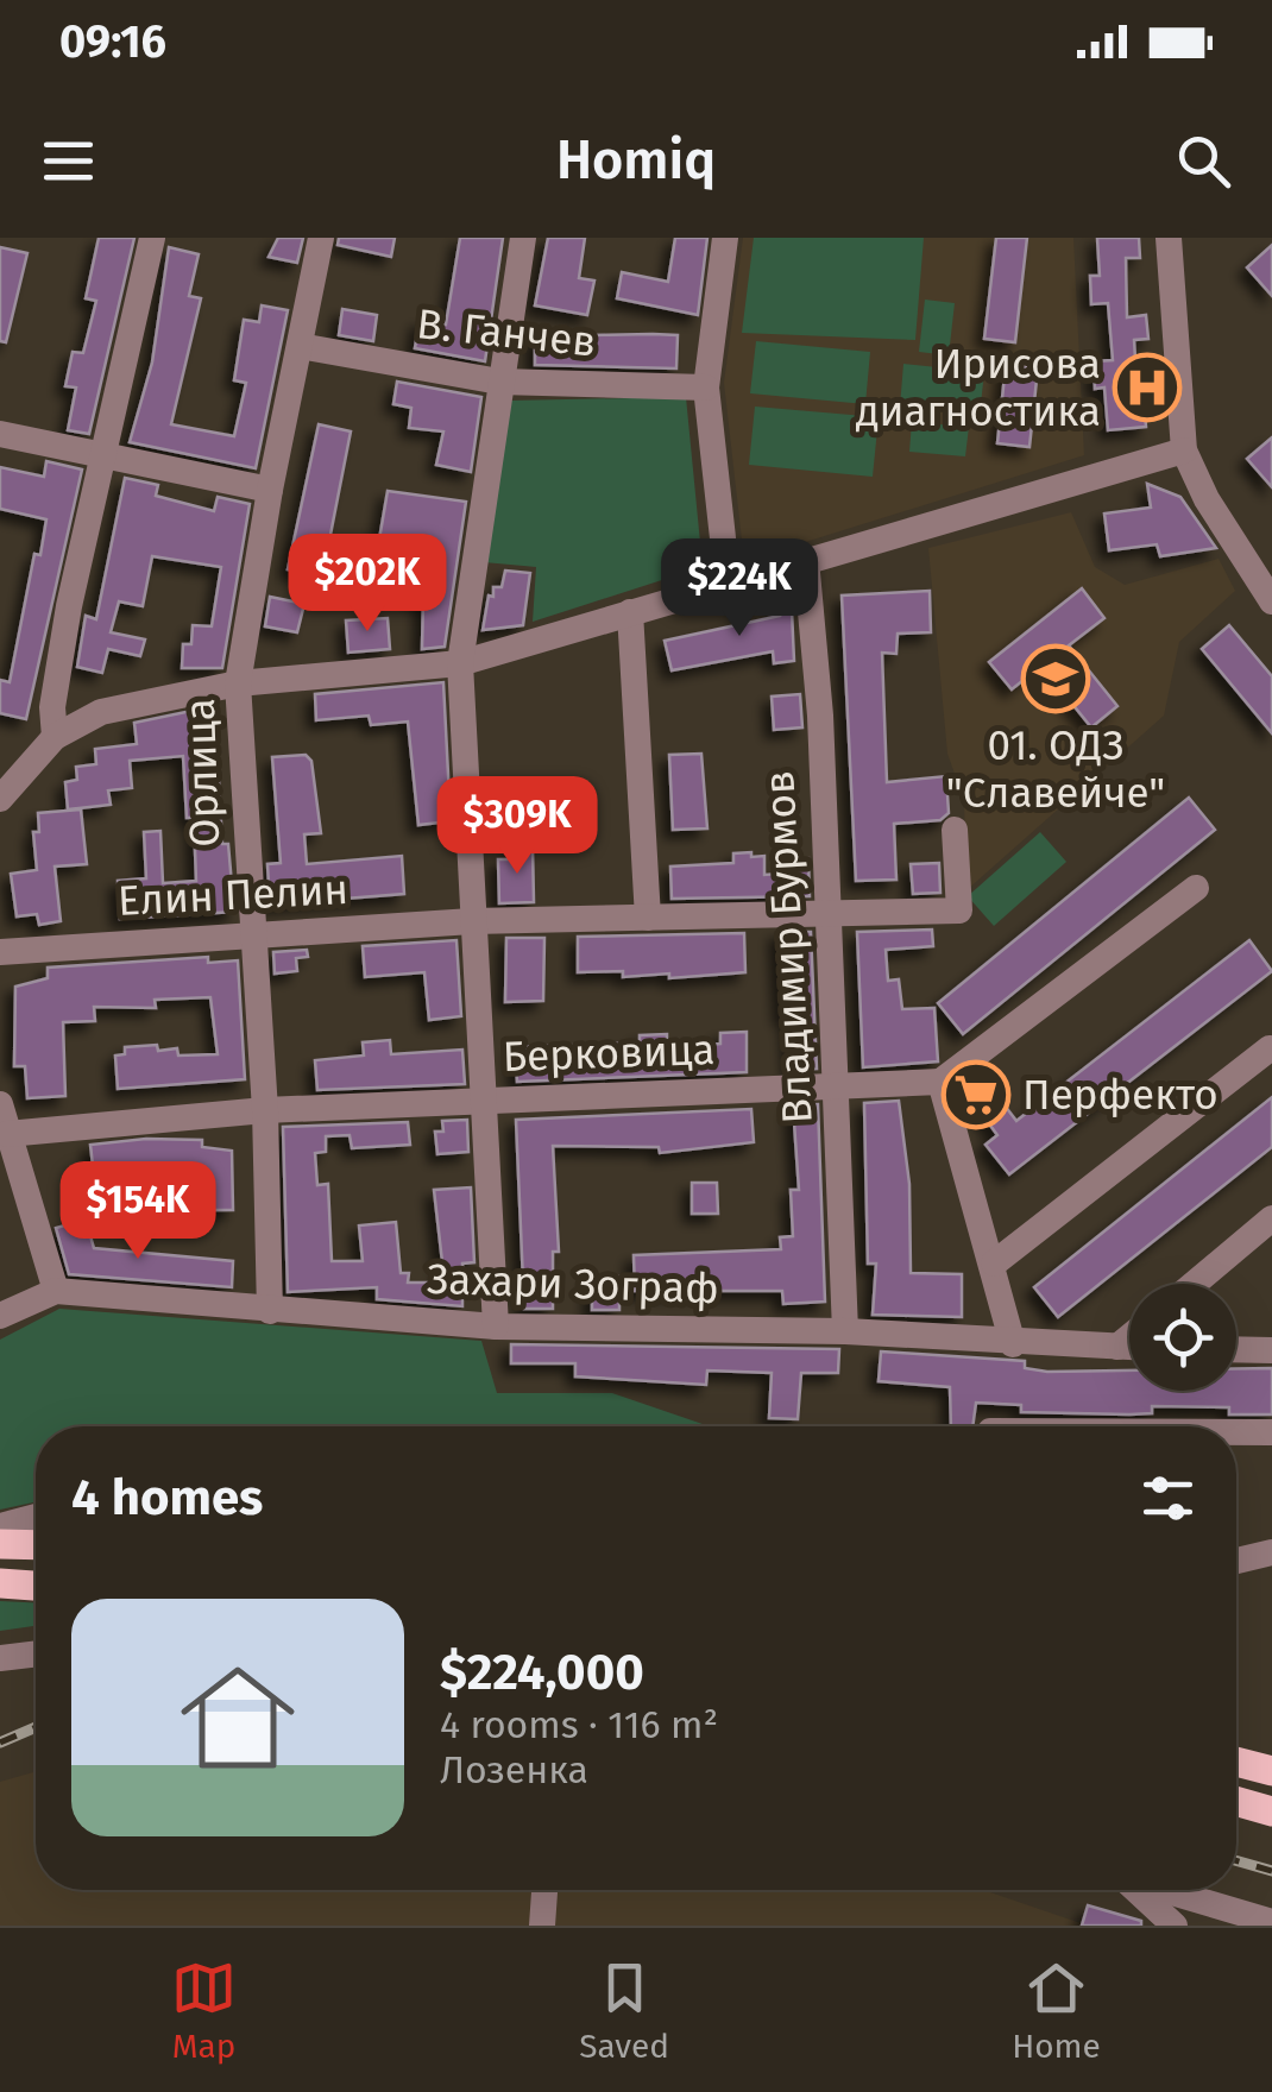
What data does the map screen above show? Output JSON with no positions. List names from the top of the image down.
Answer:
{
  "streets": {
    "street": [
      "В. Ганчев",
      "Орлица",
      "Елин Пелин",
      "Владимир Бурмов",
      "Берковица",
      "Захари Зограф"
    ]
  },
  "crossings": [
    ["В. Ганчев", "Орлица"],
    ["Орлица", "Елин Пелин"],
    ["Орлица", "Берковица"],
    ["Орлица", "Захари Зограф"],
    ["Елин Пелин", "Владимир Бурмов"],
    ["Владимир Бурмов", "Берковица"],
    ["Владимир Бурмов", "Захари Зограф"]
  ],
  "places": {
    "hospital": ["Ирисова диагностика"],
    "school or university": ["01. ОДЗ \"Славейче\""],
    "supermarket": ["Перфекто"]
  },
  "page": {
    "status": "09:16",
    "header": "Homiq",
    "price": [
      "$202K",
      "$224K",
      "$309K",
      "$154K"
    ],
    "heading": "4 homes",
    "list": [
      {
        "name": "$224,000",
        "note": "4 rooms · 116 m² · Лозенка"
      }
    ],
    "tabs": ["Map", "Saved", "Home"]
  }
}
